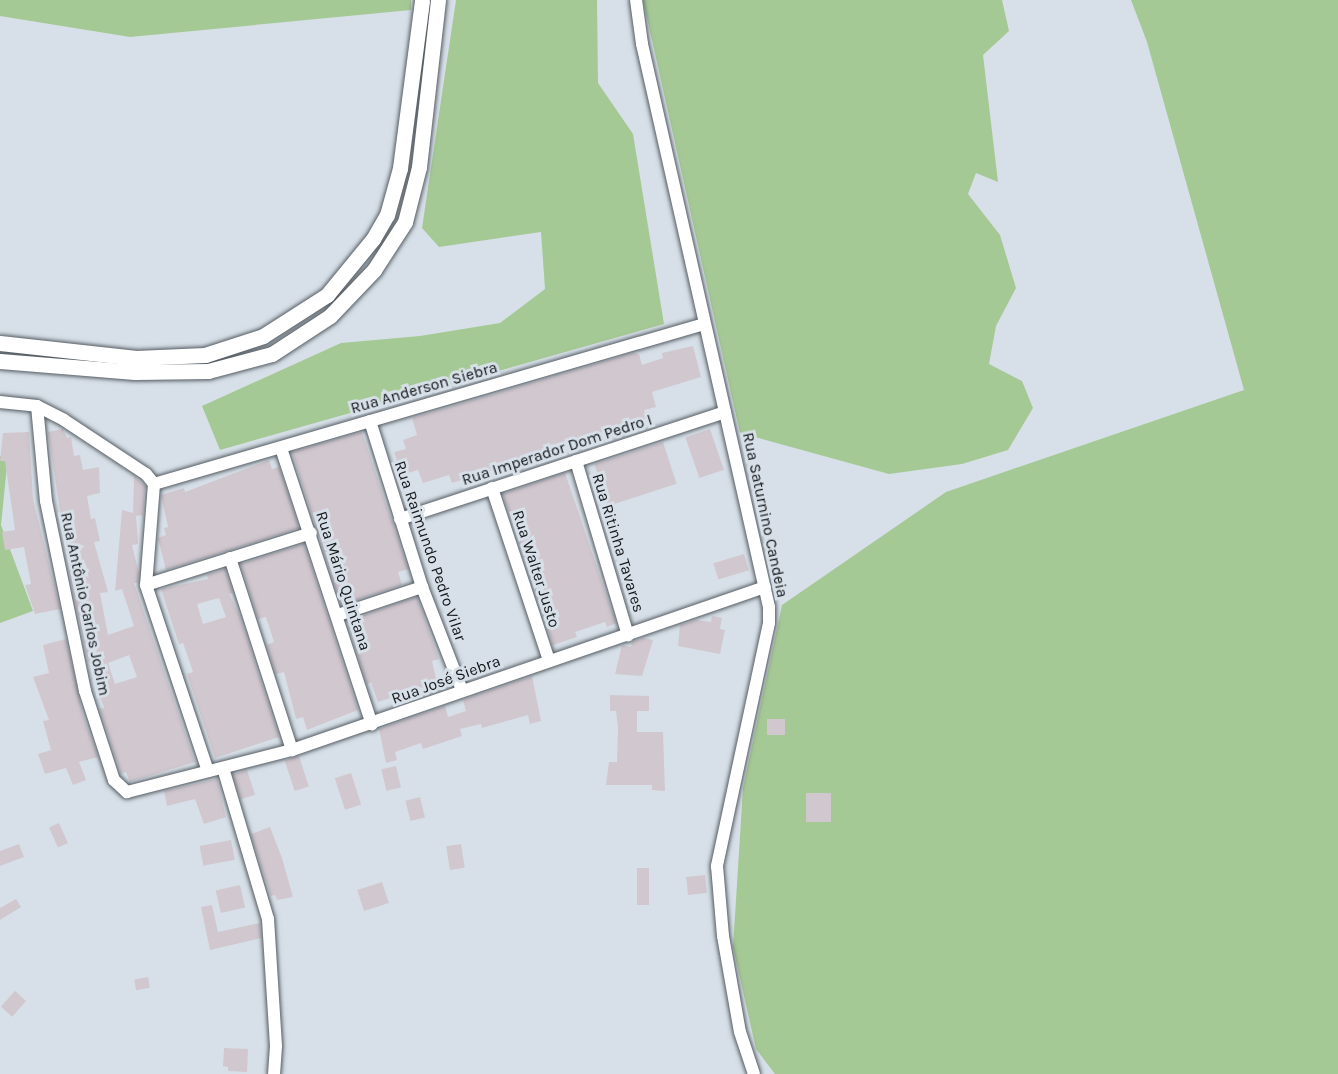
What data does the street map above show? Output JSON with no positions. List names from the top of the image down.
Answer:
{
  "streets": {
    "street": [
      "Rua Anderson Siebra",
      "Rua Imperador Dom Pedro I",
      "Rua Saturnino Candeia",
      "Rua Ritinha Tavares",
      "Rua Raimundo Pedro Vilar",
      "Rua Walter Justo",
      "Rua Mário Quintana",
      "Rua Antônio Carlos Jobim",
      "Rua José Siebra"
    ]
  },
  "crossings": [
    ["Rua Anderson Siebra", "Rua Saturnino Candeia"],
    ["Rua Anderson Siebra", "Rua Raimundo Pedro Vilar"],
    ["Rua Anderson Siebra", "Rua Mário Quintana"],
    ["Rua Imperador Dom Pedro I", "Rua Saturnino Candeia"],
    ["Rua Imperador Dom Pedro I", "Rua Ritinha Tavares"],
    ["Rua Imperador Dom Pedro I", "Rua Raimundo Pedro Vilar"],
    ["Rua Imperador Dom Pedro I", "Rua Walter Justo"],
    ["Rua Saturnino Candeia", "Rua José Siebra"],
    ["Rua Ritinha Tavares", "Rua José Siebra"],
    ["Rua Raimundo Pedro Vilar", "Rua José Siebra"],
    ["Rua Walter Justo", "Rua José Siebra"],
    ["Rua Mário Quintana", "Rua José Siebra"],
    ["Rua Antônio Carlos Jobim", "Rua José Siebra"]
  ]
}
